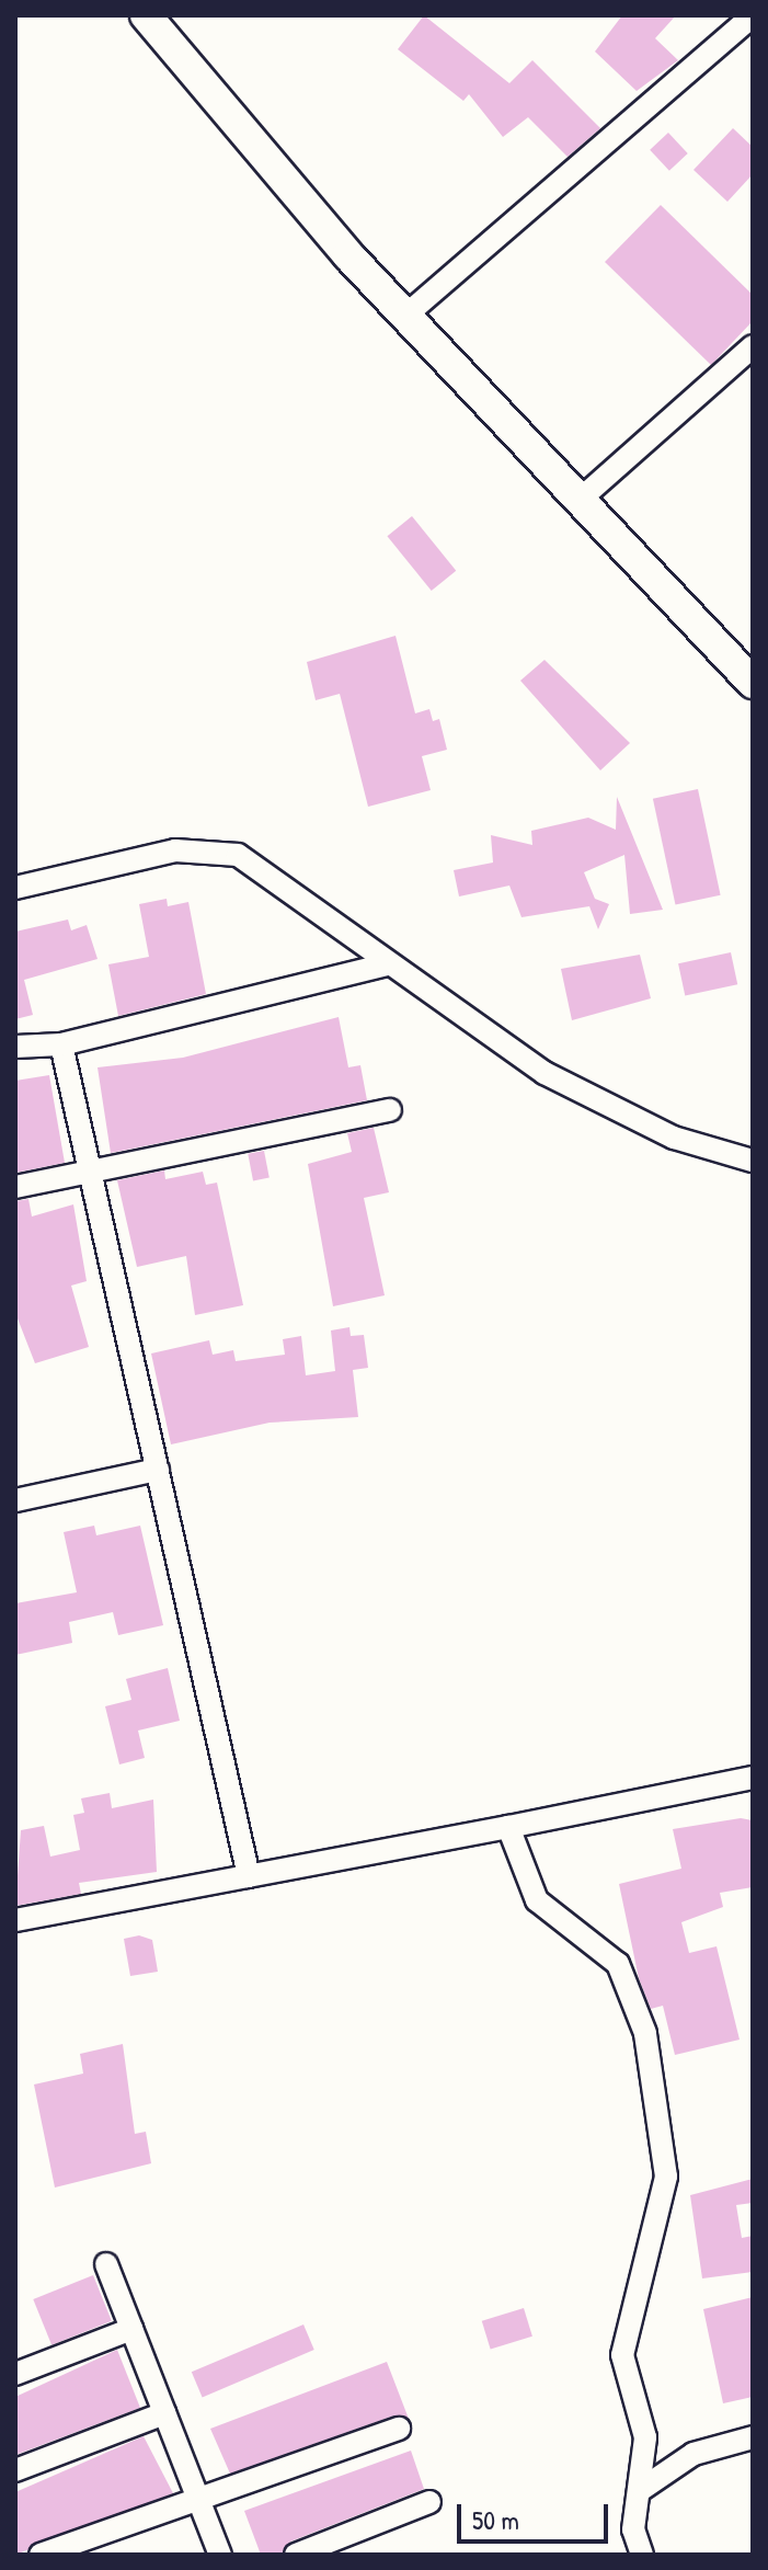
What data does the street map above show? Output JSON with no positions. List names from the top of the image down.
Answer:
{
  "scale_bar": "50 m"
}
